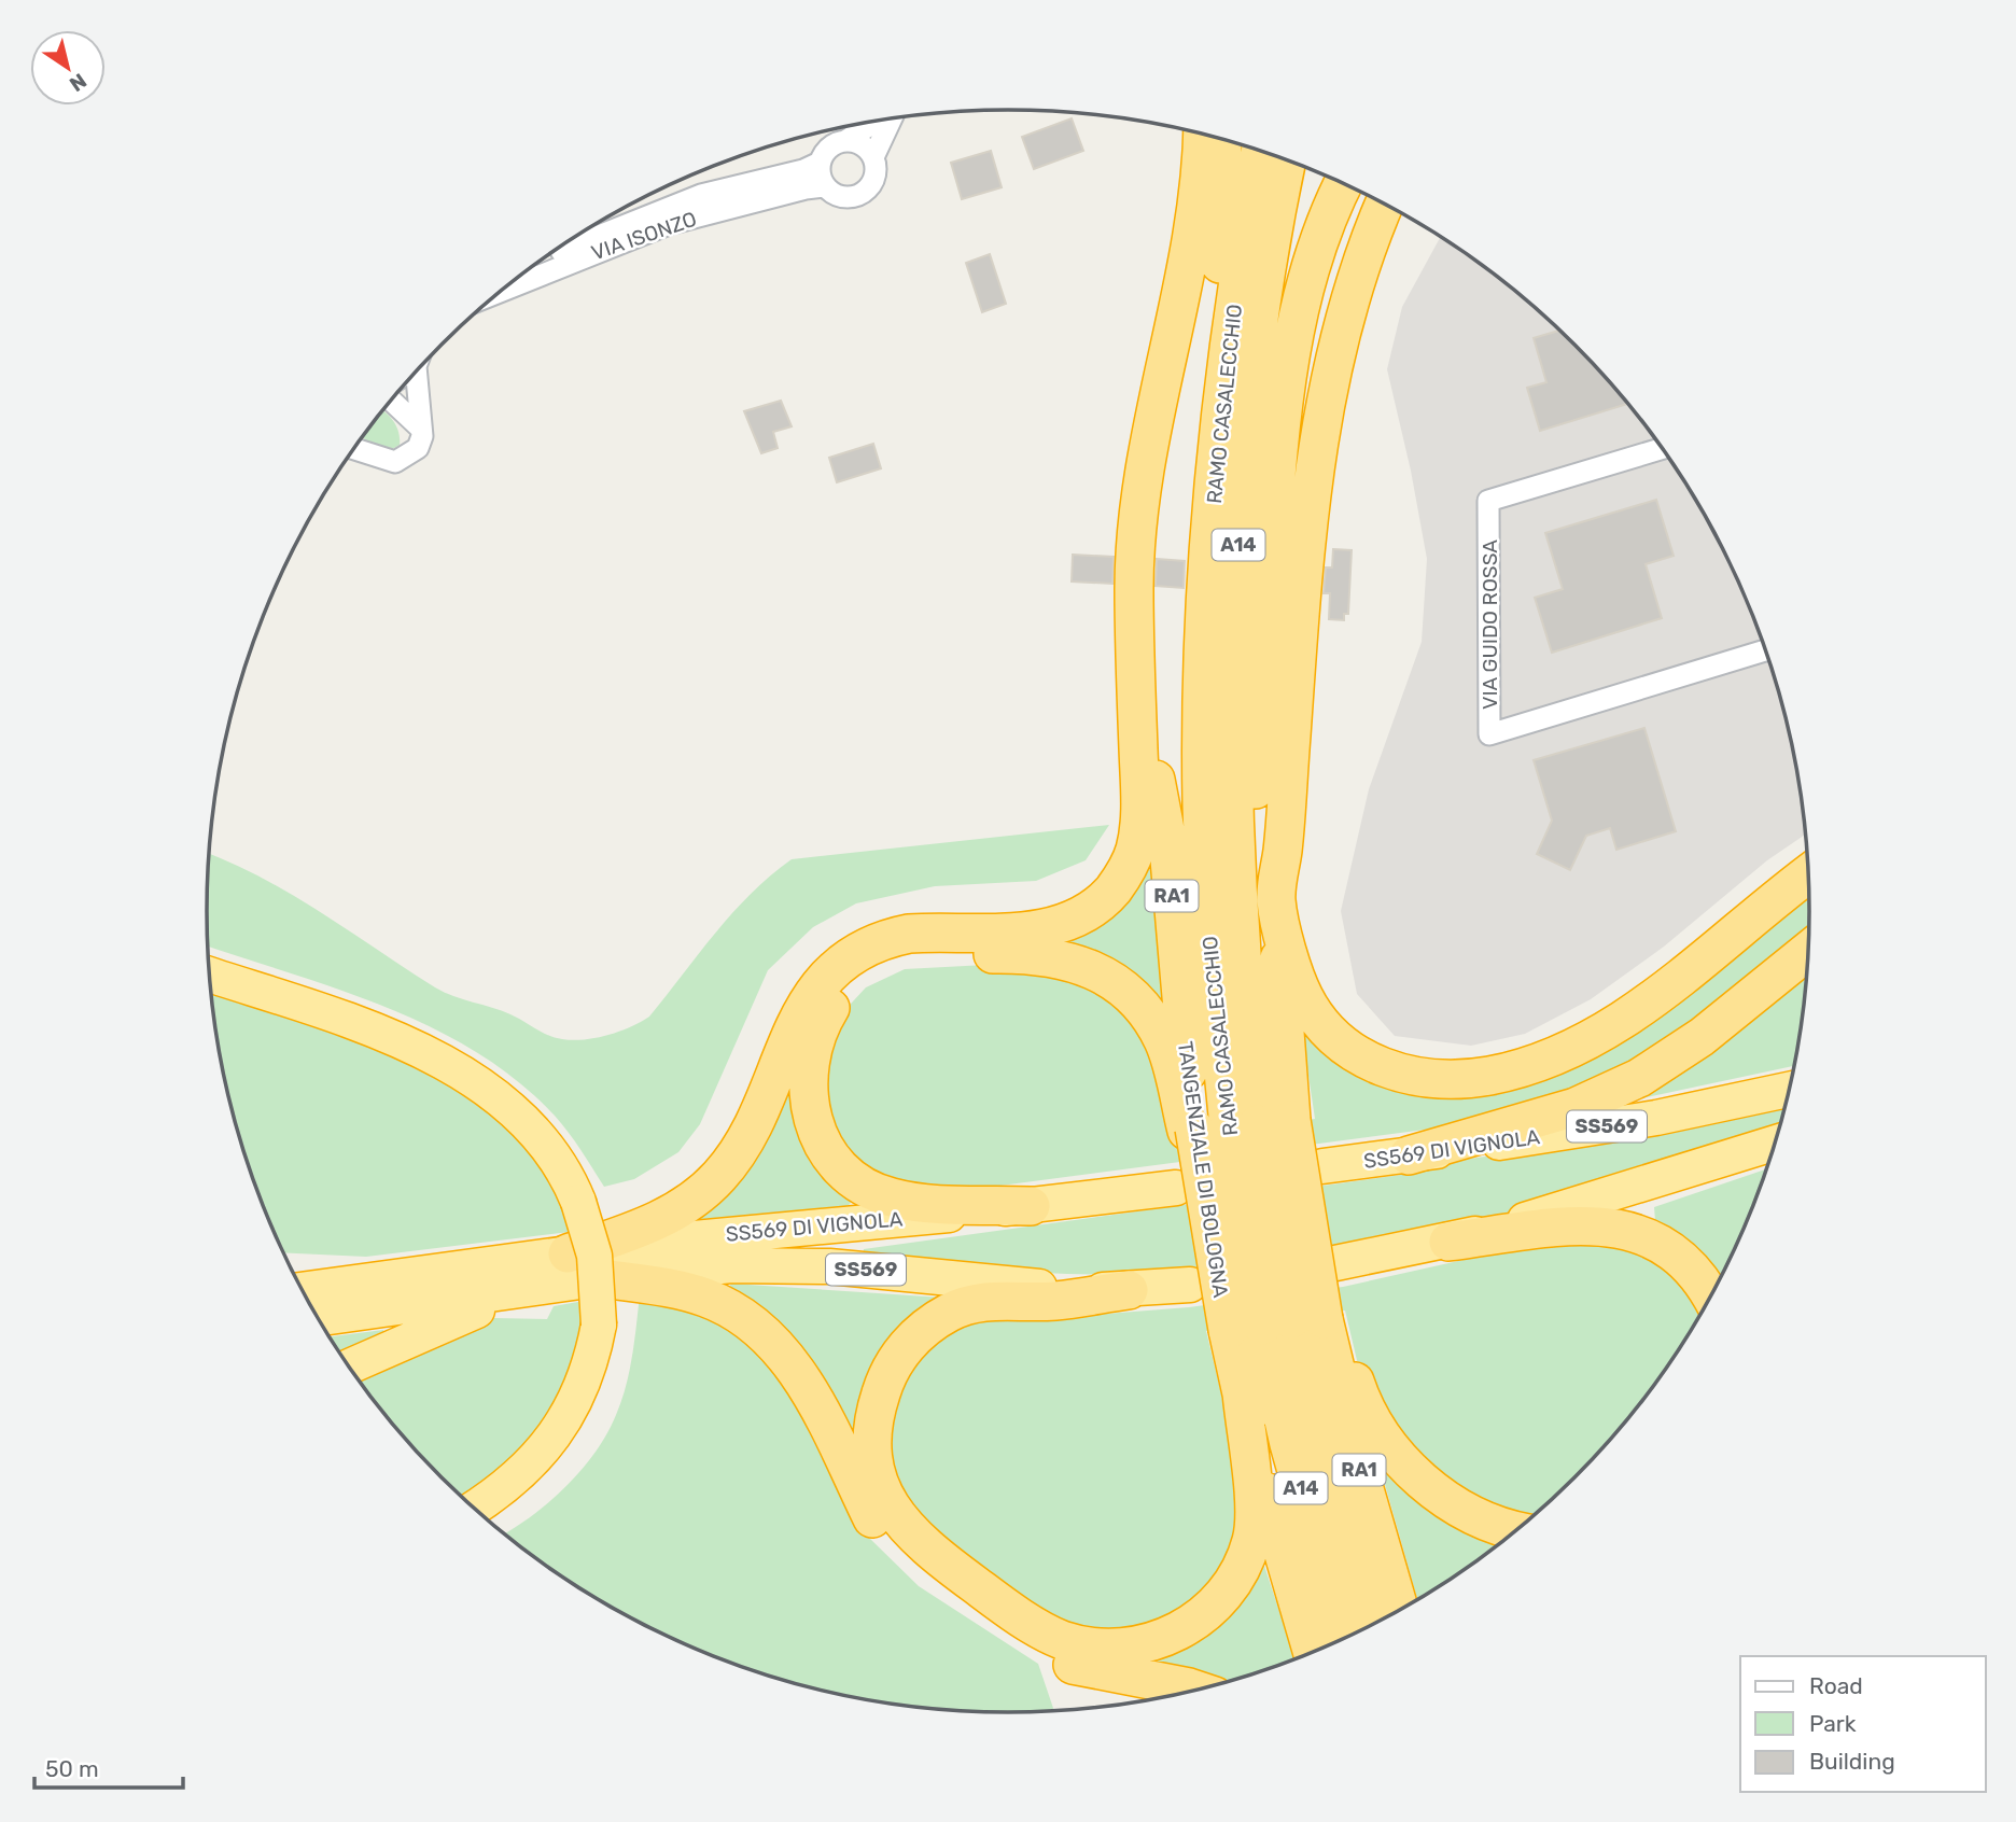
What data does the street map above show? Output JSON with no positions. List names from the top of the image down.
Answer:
{
  "streets": {
    "highway": [
      "RAMO CASALECCHIO",
      "A14",
      "RA1",
      "SS569",
      "SS569 DI VIGNOLA",
      "TANGENZIALE DI BOLOGNA"
    ],
    "street": ["VIA ISONZO", "VIA GUIDO ROSSA"]
  },
  "crossings": [
    ["RAMO CASALECCHIO", "TANGENZIALE DI BOLOGNA"],
    ["RA1", "TANGENZIALE DI BOLOGNA"],
    ["SS569 DI VIGNOLA", "TANGENZIALE DI BOLOGNA"]
  ],
  "legend": ["Road", "Park", "Building"],
  "scale_bar": "50 m",
  "north": "bottom right"
}
